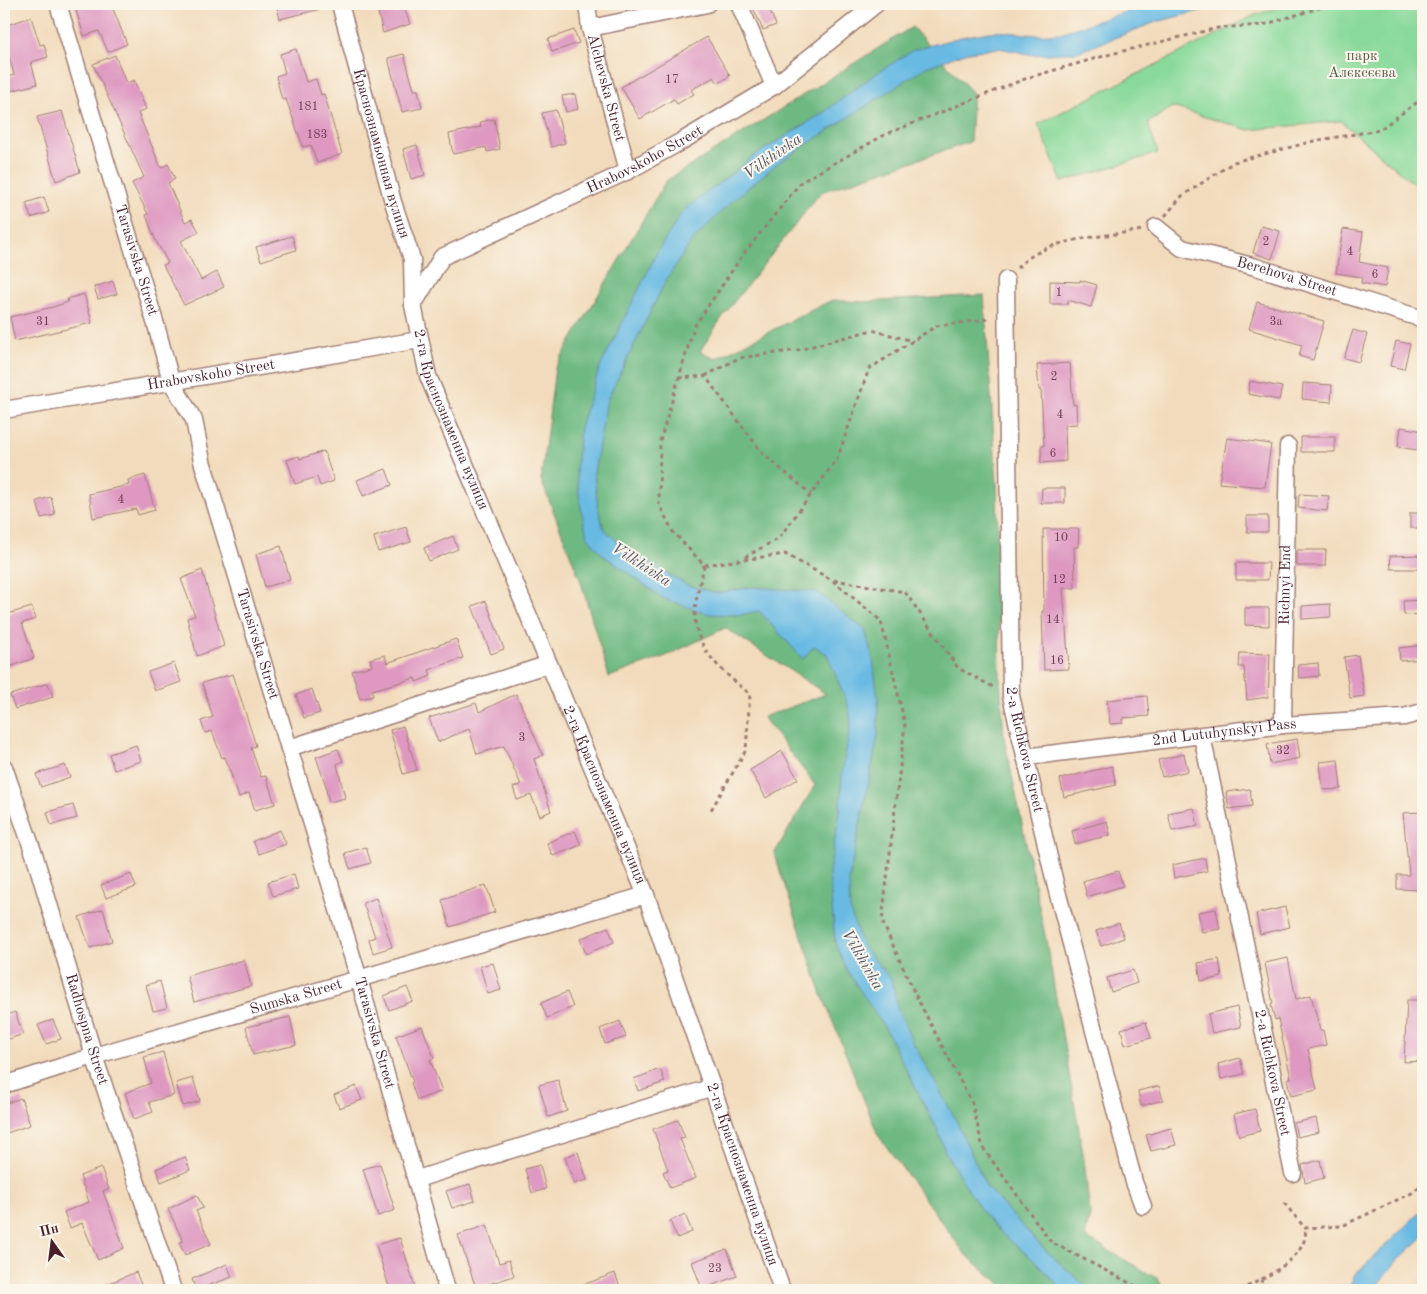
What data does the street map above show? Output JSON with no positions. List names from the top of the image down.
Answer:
{
  "streets": {
    "street": [
      "Alchevska Street",
      "Краснознамьонная вулиця",
      "Hrabovskoho Street",
      "Tarasivska Street",
      "Berehova Street",
      "2-га Краснознаменна вулиця",
      "Richnyi End",
      "2nd Lutuhynskyi Pass",
      "2-a Richkova Street",
      "Sumska Street",
      "Radhospna Street"
    ]
  },
  "crossings": [
    ["Alchevska Street", "Hrabovskoho Street"],
    ["Краснознамьонная вулиця", "Hrabovskoho Street"],
    ["Краснознамьонная вулиця", "2-га Краснознаменна вулиця"],
    ["Hrabovskoho Street", "Tarasivska Street"],
    ["Hrabovskoho Street", "2-га Краснознаменна вулиця"],
    ["Tarasivska Street", "Sumska Street"],
    ["2-га Краснознаменна вулиця", "Sumska Street"],
    ["Richnyi End", "2nd Lutuhynskyi Pass"],
    ["2nd Lutuhynskyi Pass", "2-a Richkova Street"],
    ["Sumska Street", "Radhospna Street"]
  ],
  "water": ["Vilkhivka"],
  "parks": ["парк Алєксєєва"],
  "house_numbers": [
    "17",
    "181",
    "183",
    "2",
    "4",
    "6",
    "1",
    "31",
    "3а",
    "2",
    "4",
    "6",
    "4",
    "10",
    "12",
    "14",
    "16",
    "3",
    "32",
    "23"
  ],
  "north": "top"
}
